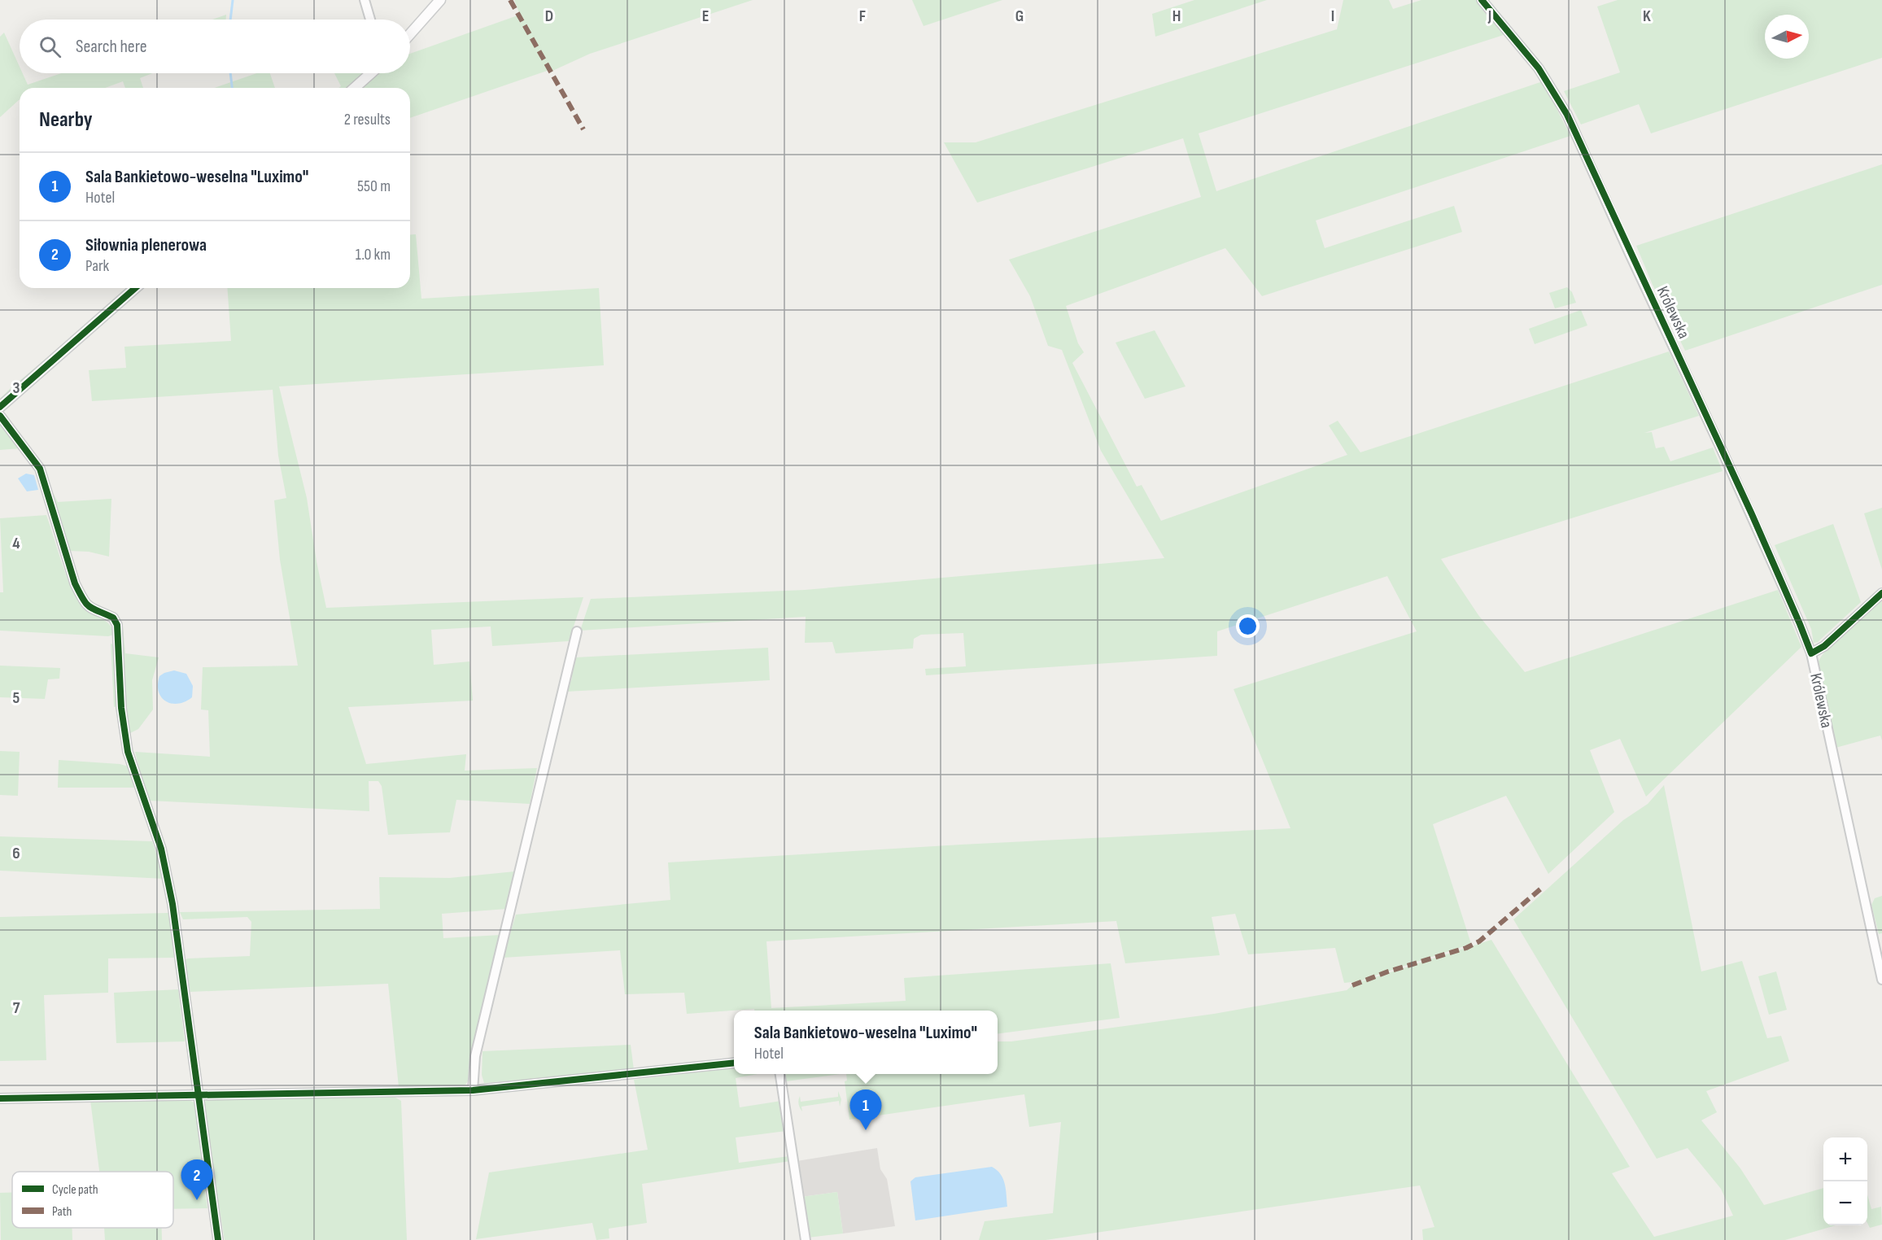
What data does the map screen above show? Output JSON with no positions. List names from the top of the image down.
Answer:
{
  "streets": {
    "street": ["Królewska"]
  },
  "legend": ["Cycle path", "Path"],
  "north": "right",
  "page": {
    "search": "Search here",
    "heading": ["Nearby", "2 results"],
    "list": [
      {
        "mark": "1",
        "name": "Sala Bankietowo-weselna \"Luximo\"",
        "note": "Hotel",
        "value": "550 m"
      },
      {
        "mark": "2",
        "name": "Siłownia plenerowa",
        "note": "Park",
        "value": "1.0 km"
      }
    ],
    "popup": ["Sala Bankietowo-weselna \"Luximo\"", "Hotel"],
    "pins": ["1", "2"],
    "map_buttons": ["+", "−"]
  },
  "grid": {
    "columns": [
      "D",
      "E",
      "F",
      "G",
      "H",
      "I",
      "J",
      "K"
    ],
    "rows": [
      "3",
      "4",
      "5",
      "6",
      "7"
    ]
  }
}
